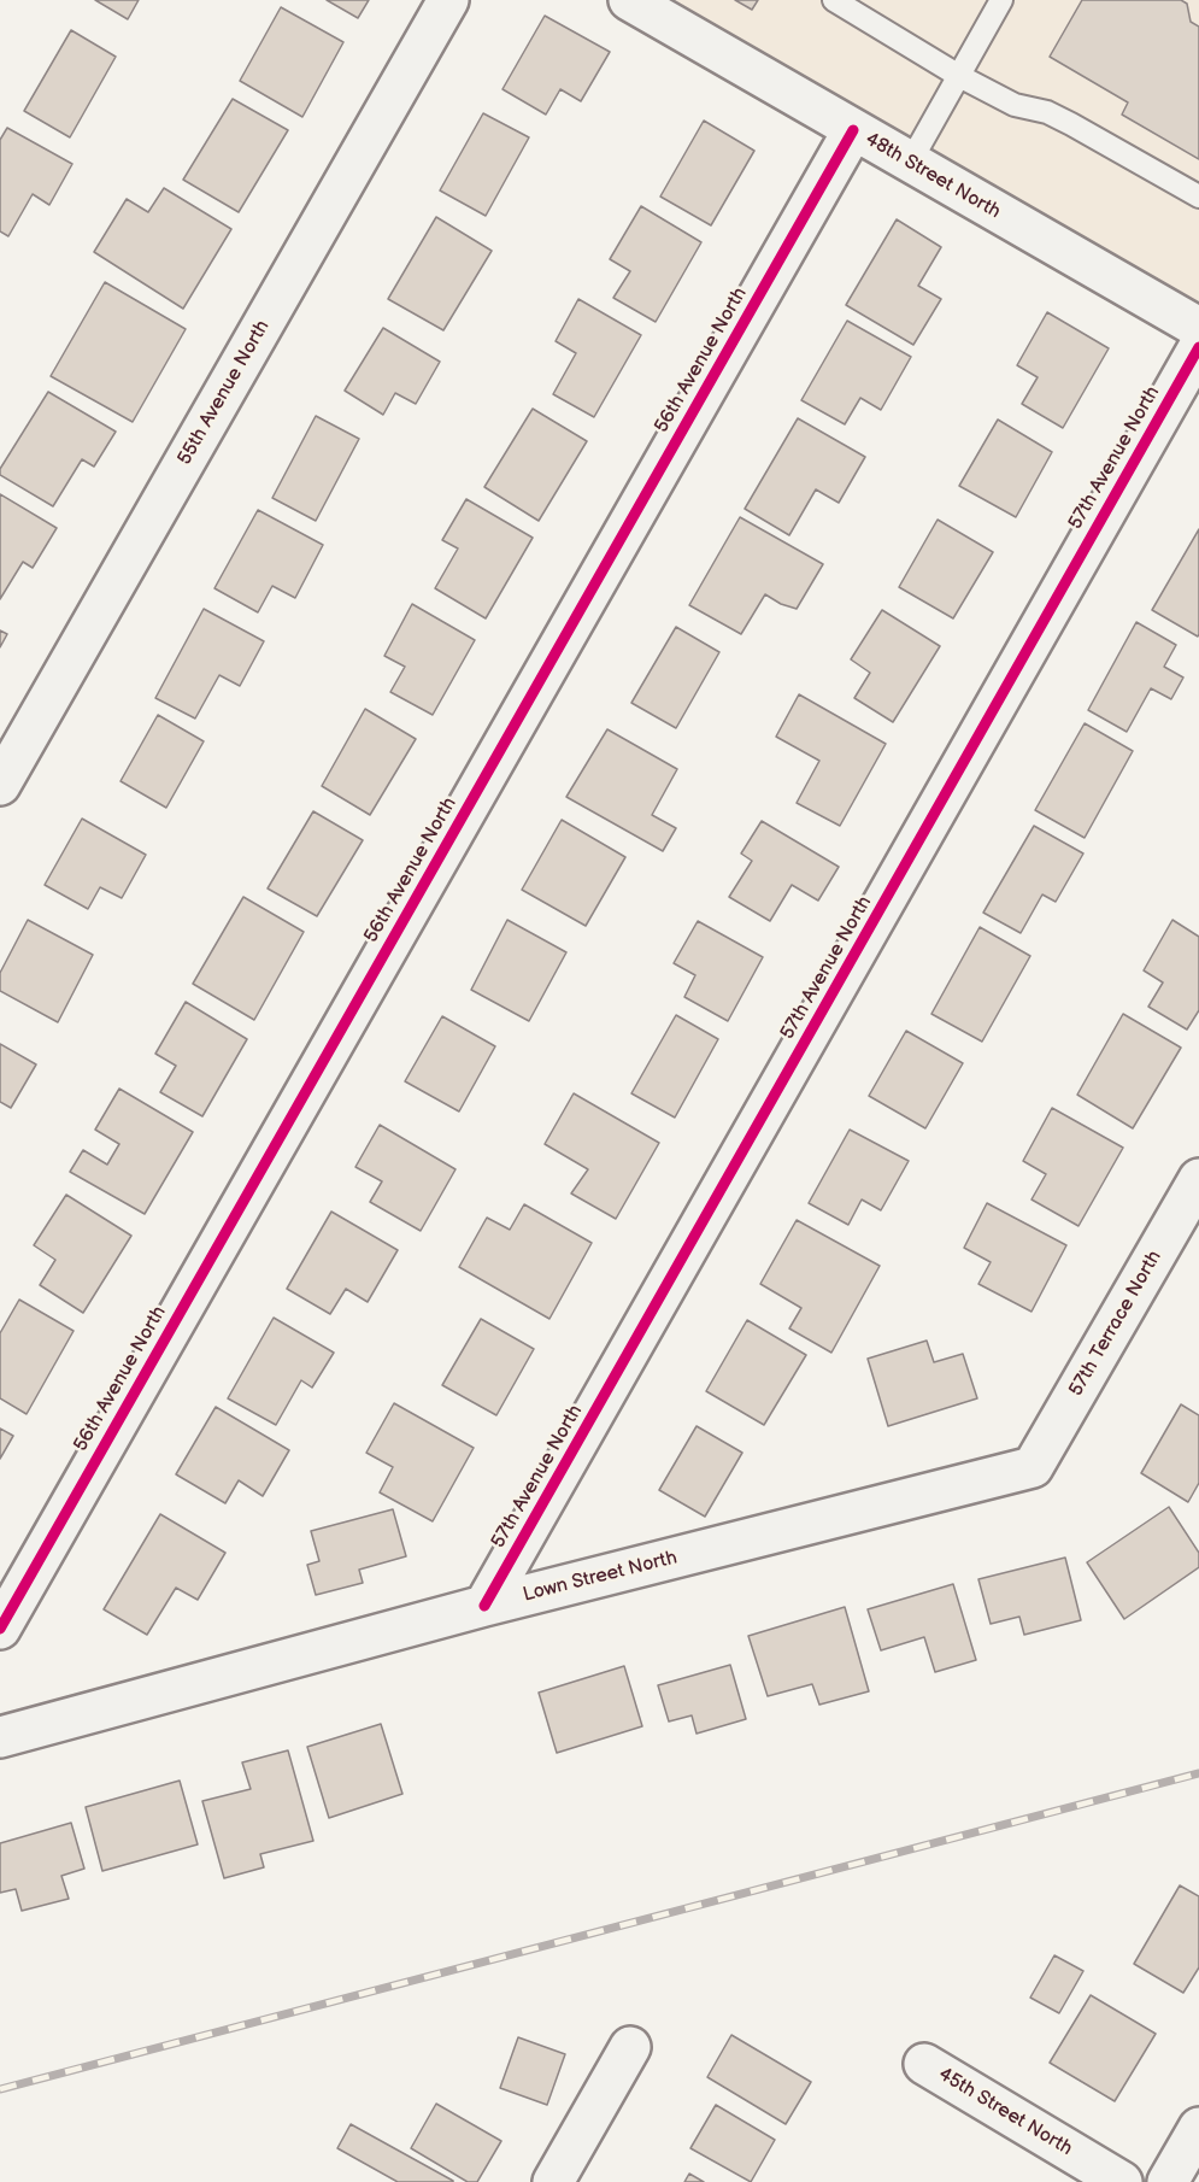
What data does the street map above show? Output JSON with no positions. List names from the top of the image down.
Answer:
{
  "streets": {
    "street": [
      "48th Street North",
      "56th Avenue North",
      "55th Avenue North",
      "57th Avenue North",
      "57th Terrace North",
      "Lown Street North",
      "45th Street North"
    ]
  },
  "crossings": [
    ["48th Street North", "56th Avenue North"],
    ["57th Avenue North", "Lown Street North"],
    ["57th Terrace North", "Lown Street North"]
  ]
}
